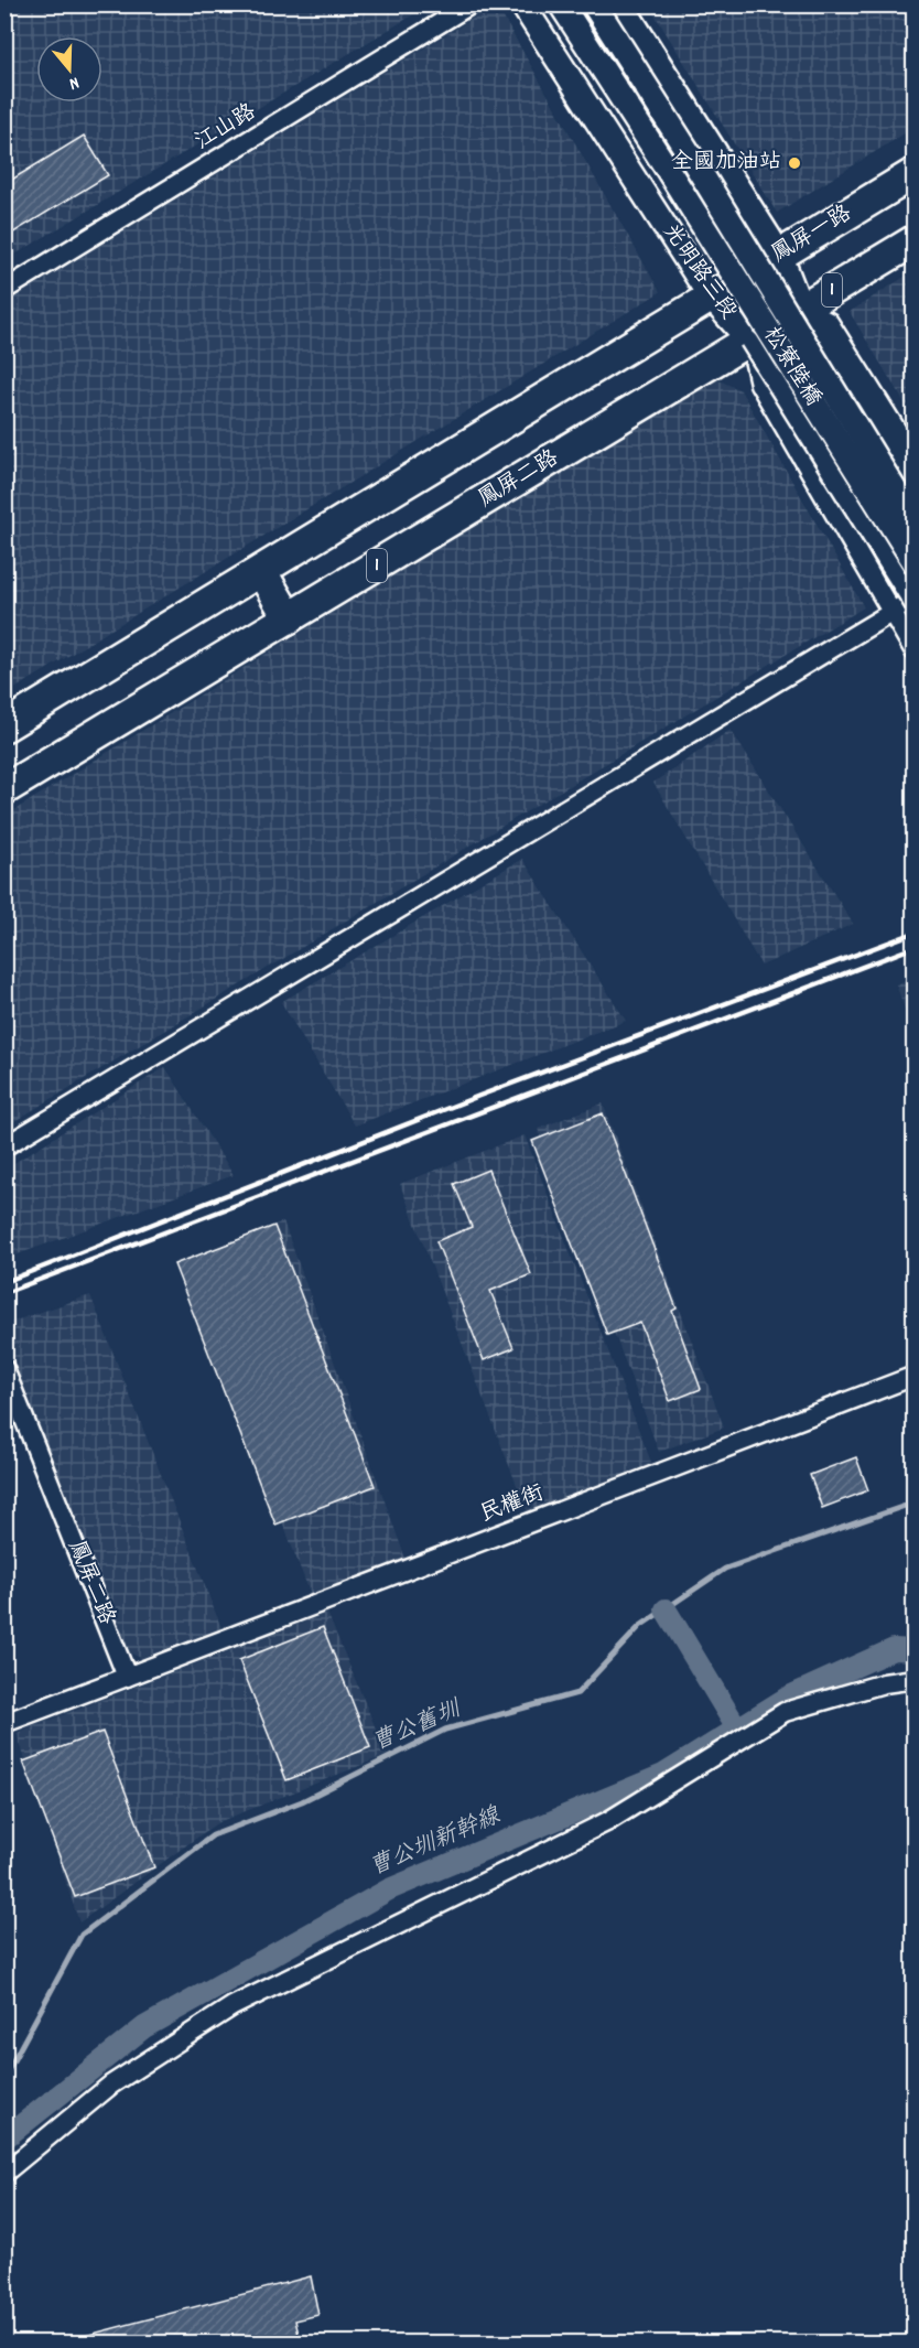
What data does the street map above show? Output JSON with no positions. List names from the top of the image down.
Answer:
{
  "streets": {
    "main road": ["鳳屏一路", "1", "鳳屏二路"],
    "street": [
      "江山路",
      "光明路三段",
      "松寮陸橋",
      "民權街"
    ]
  },
  "crossings": [
    ["鳳屏一路", "光明路三段"],
    ["光明路三段", "1"],
    ["光明路三段", "松寮陸橋"],
    ["光明路三段", "鳳屏二路"],
    ["1", "松寮陸橋"],
    ["1", "鳳屏二路"],
    ["松寮陸橋", "鳳屏二路"],
    ["鳳屏二路", "民權街"]
  ],
  "water": ["曹公舊圳", "曹公圳新幹線"],
  "places": ["全國加油站"],
  "north": "bottom"
}
